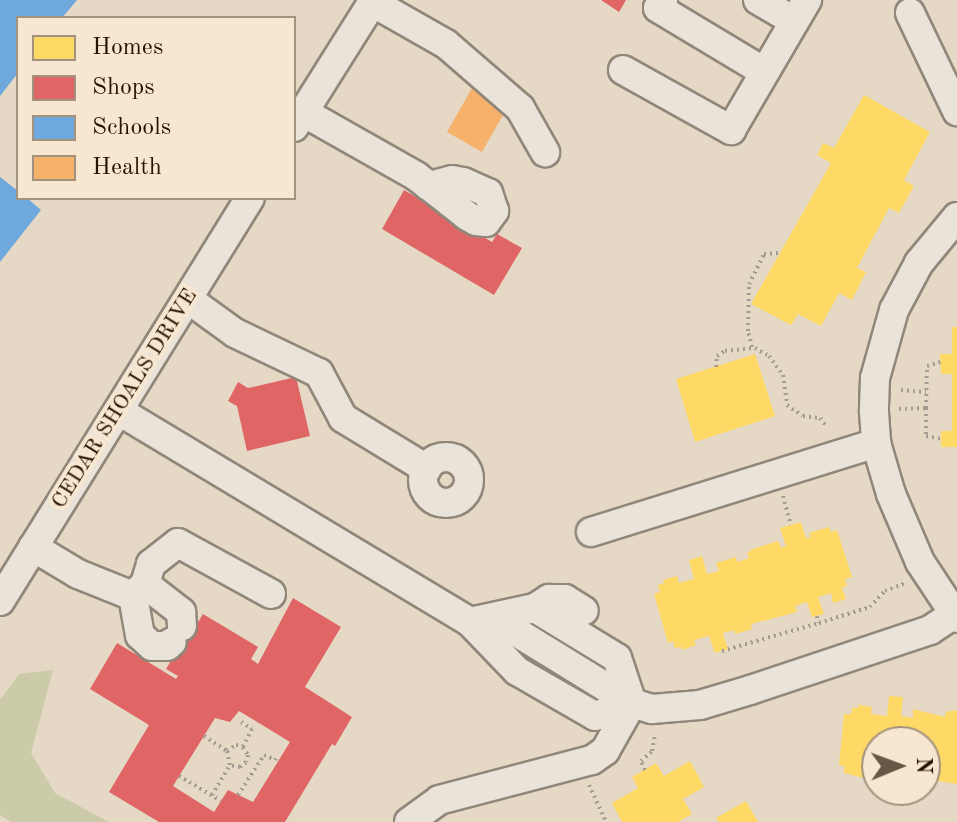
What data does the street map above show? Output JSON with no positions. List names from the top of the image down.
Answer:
{
  "streets": {
    "street": ["CEDAR SHOALS DRIVE"]
  },
  "legend": [
    "Homes",
    "Shops",
    "Schools",
    "Health"
  ],
  "north": "right"
}
